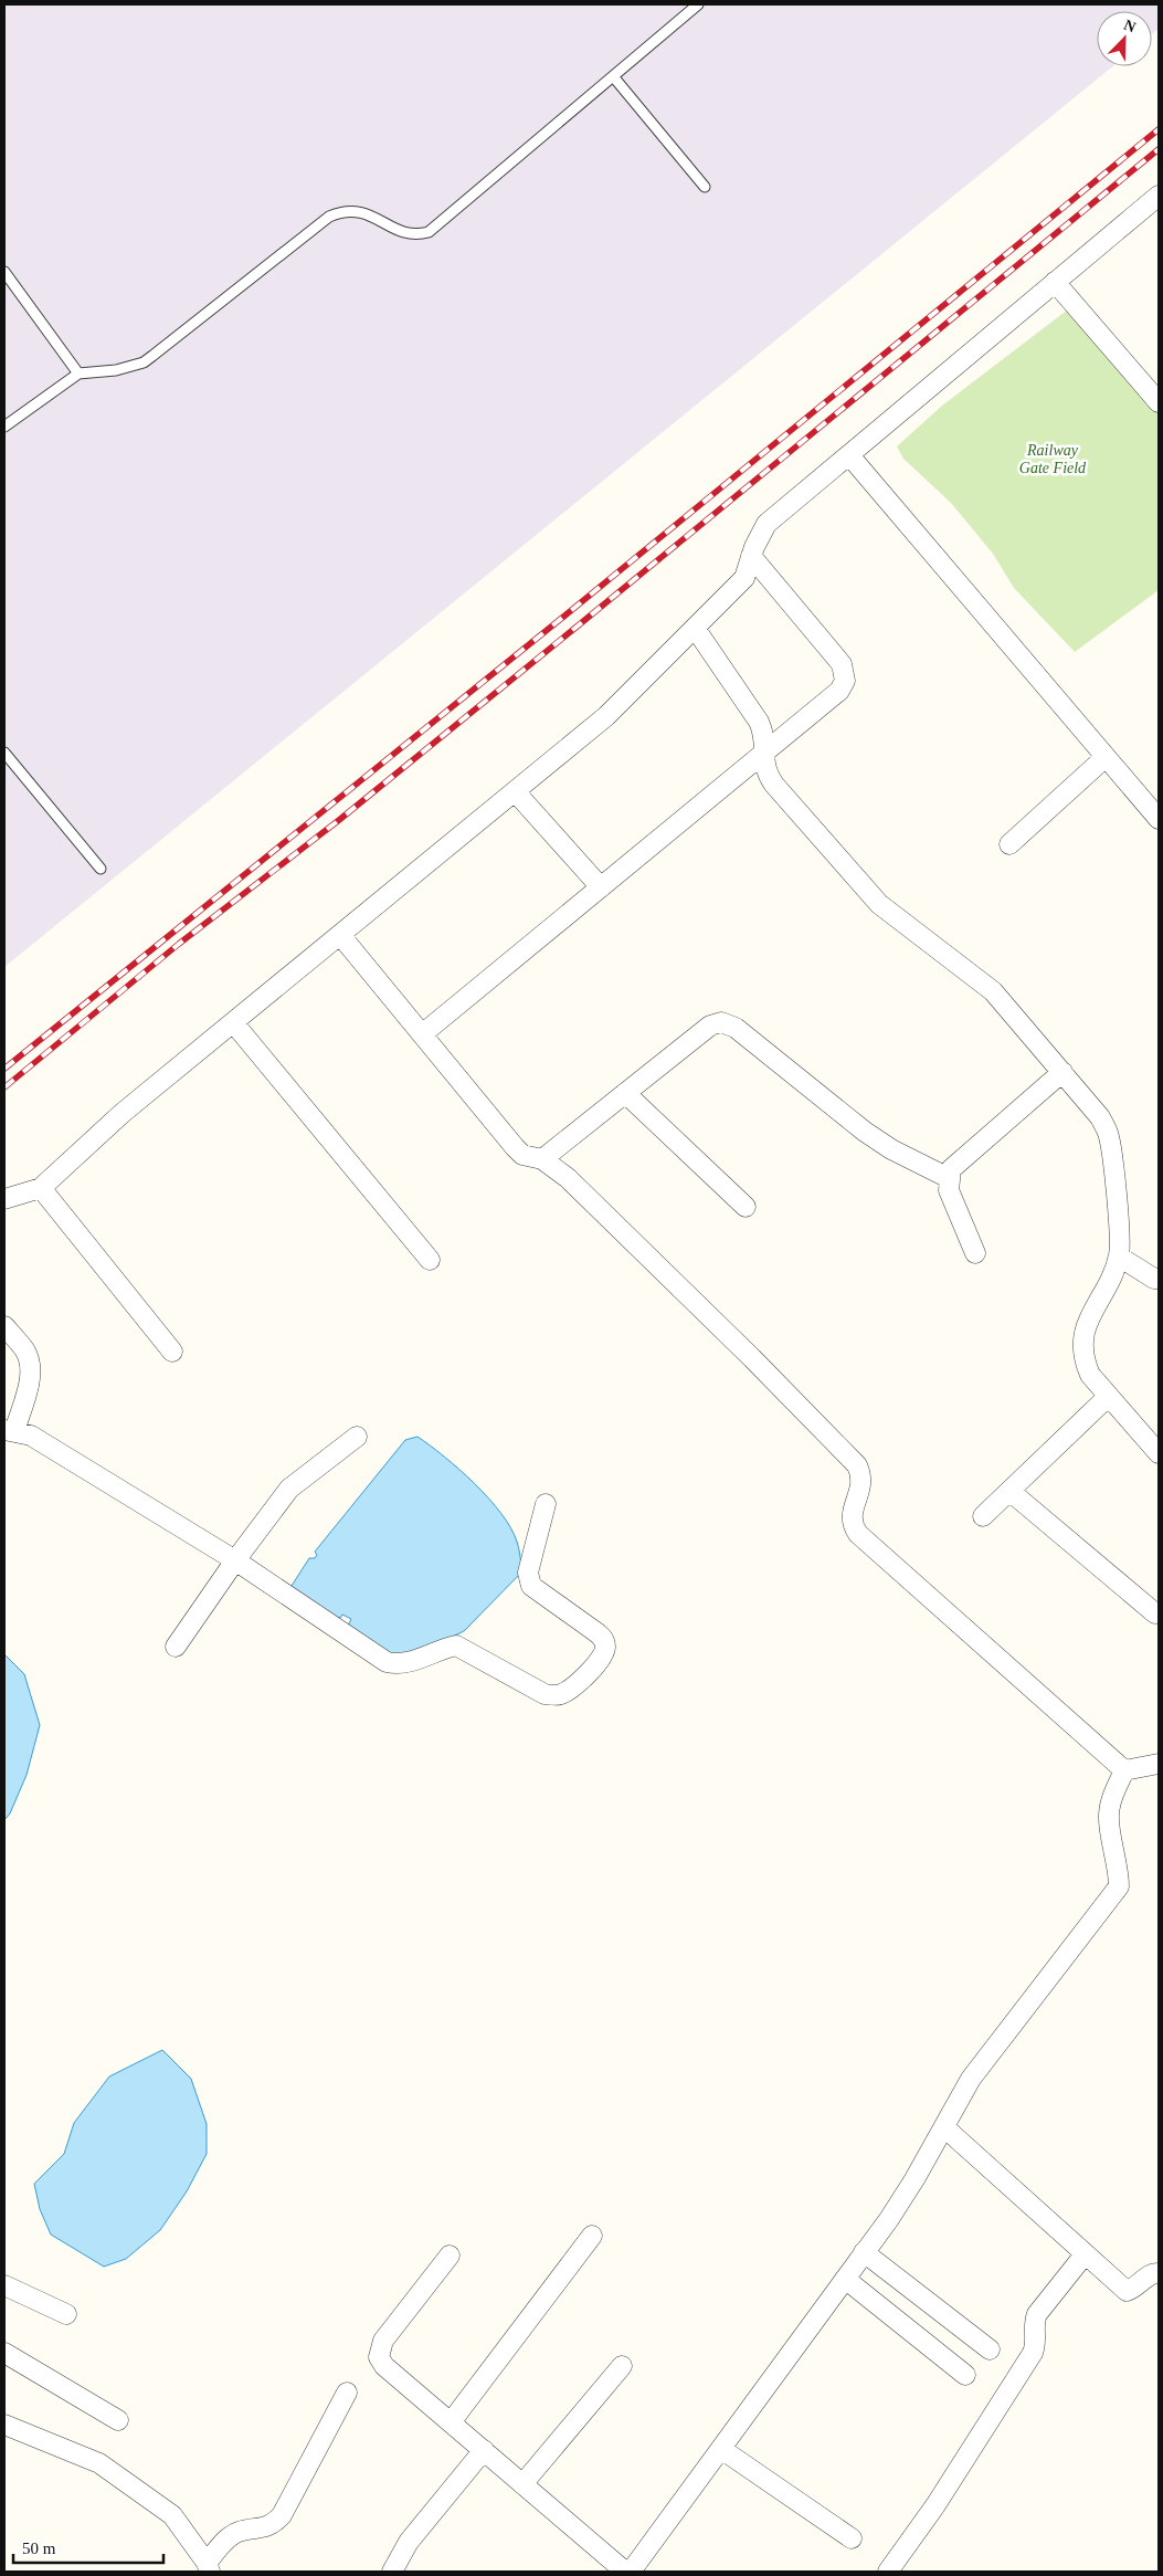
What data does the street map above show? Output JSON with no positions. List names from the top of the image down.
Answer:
{
  "parks": ["Railway Gate Field"],
  "scale_bar": "50 m",
  "north": "top right"
}
